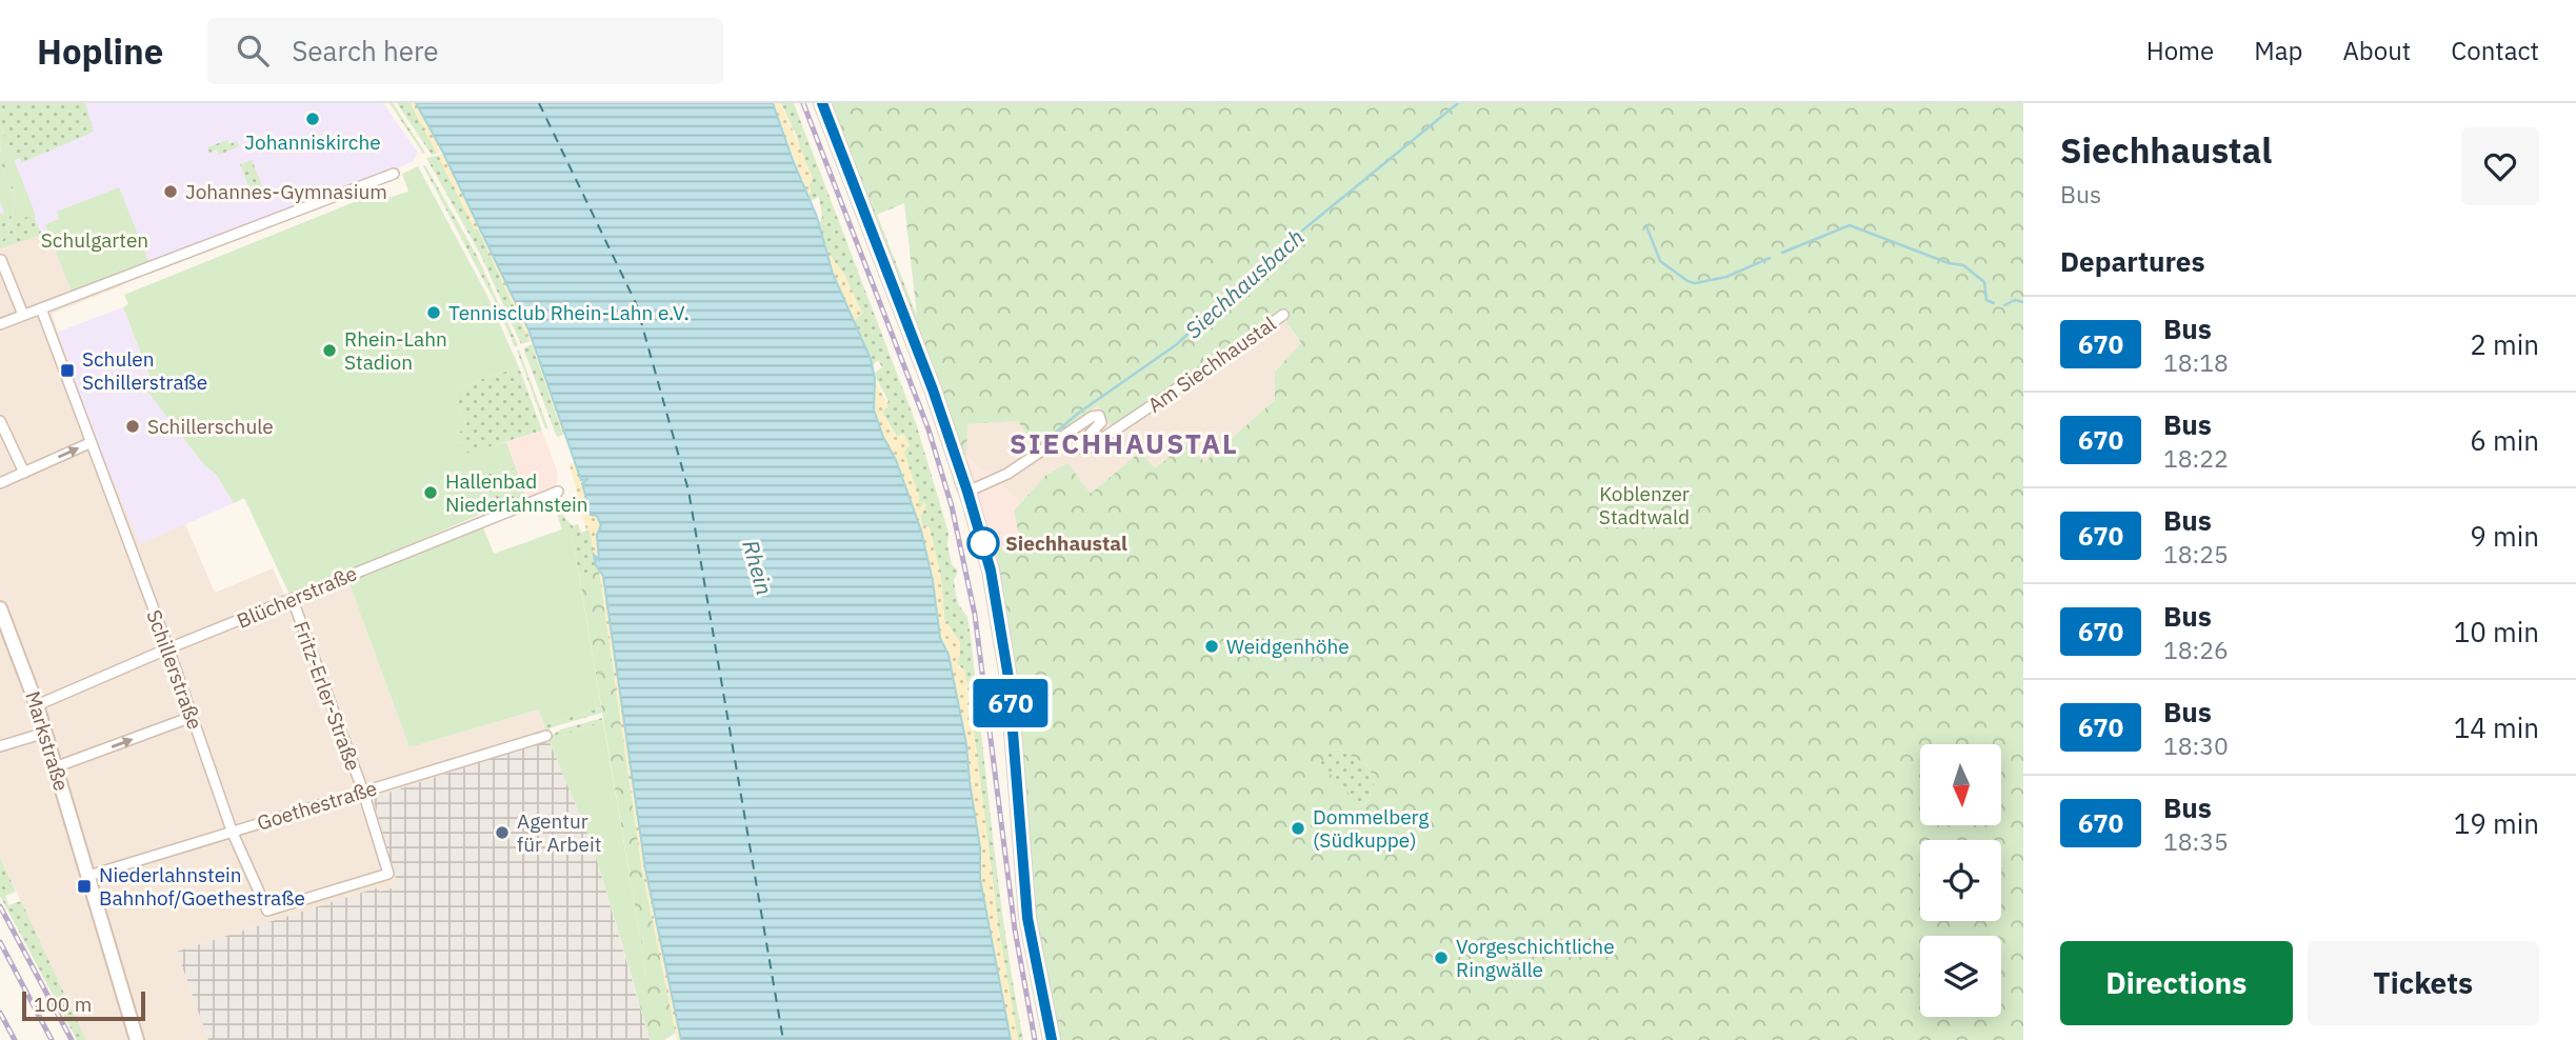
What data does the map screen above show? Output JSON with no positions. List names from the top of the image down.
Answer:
{
  "streets": {
    "street": [
      "Am Siechhaustal",
      "Blücherstraße",
      "Schillerstraße",
      "Fritz-Erler-Straße",
      "Markstraße",
      "Goethestraße"
    ]
  },
  "crossings": [
    ["Blücherstraße", "Schillerstraße"],
    ["Blücherstraße", "Fritz-Erler-Straße"],
    ["Blücherstraße", "Markstraße"],
    ["Schillerstraße", "Fritz-Erler-Straße"],
    ["Schillerstraße", "Goethestraße"],
    ["Fritz-Erler-Straße", "Goethestraße"],
    ["Markstraße", "Goethestraße"]
  ],
  "districts": ["SIECHHAUSTAL"],
  "water": ["Siechhausbach", "Rhein"],
  "parks": ["Schulgarten", "Koblenzer Stadtwald"],
  "places": {
    "other": [
      "Johanniskirche",
      "Johannes-Gymnasium",
      "Tennisclub Rhein-Lahn e.V.",
      "Rhein-Lahn Stadion",
      "Schillerschule",
      "Hallenbad Niederlahnstein",
      "Siechhaustal",
      "Weidgenhöhe",
      "Dommelberg (Südkuppe)",
      "Agentur für Arbeit",
      "Vorgeschichtliche Ringwälle"
    ],
    "transit": ["Schulen Schillerstraße", "Niederlahnstein Bahnhof/Goethestraße"]
  },
  "lines": ["bus line 670"],
  "scale_bar": "100 m",
  "north": "bottom",
  "page": {
    "header": "Hopline",
    "search": "Search here",
    "nav": [
      "Home",
      "Map",
      "About",
      "Contact"
    ],
    "on_map": "670",
    "heading": [
      ["Siechhaustal", "Bus"],
      "Departures"
    ],
    "list": [
      {
        "mark": "670",
        "name": "Bus",
        "note": "18:18",
        "value": "2 min"
      },
      {
        "mark": "670",
        "name": "Bus",
        "note": "18:22",
        "value": "6 min"
      },
      {
        "mark": "670",
        "name": "Bus",
        "note": "18:25",
        "value": "9 min"
      },
      {
        "mark": "670",
        "name": "Bus",
        "note": "18:26",
        "value": "10 min"
      },
      {
        "mark": "670",
        "name": "Bus",
        "note": "18:30",
        "value": "14 min"
      },
      {
        "mark": "670",
        "name": "Bus",
        "note": "18:35",
        "value": "19 min"
      }
    ],
    "buttons": ["Directions", "Tickets"],
    "scale": "100 m"
  }
}
